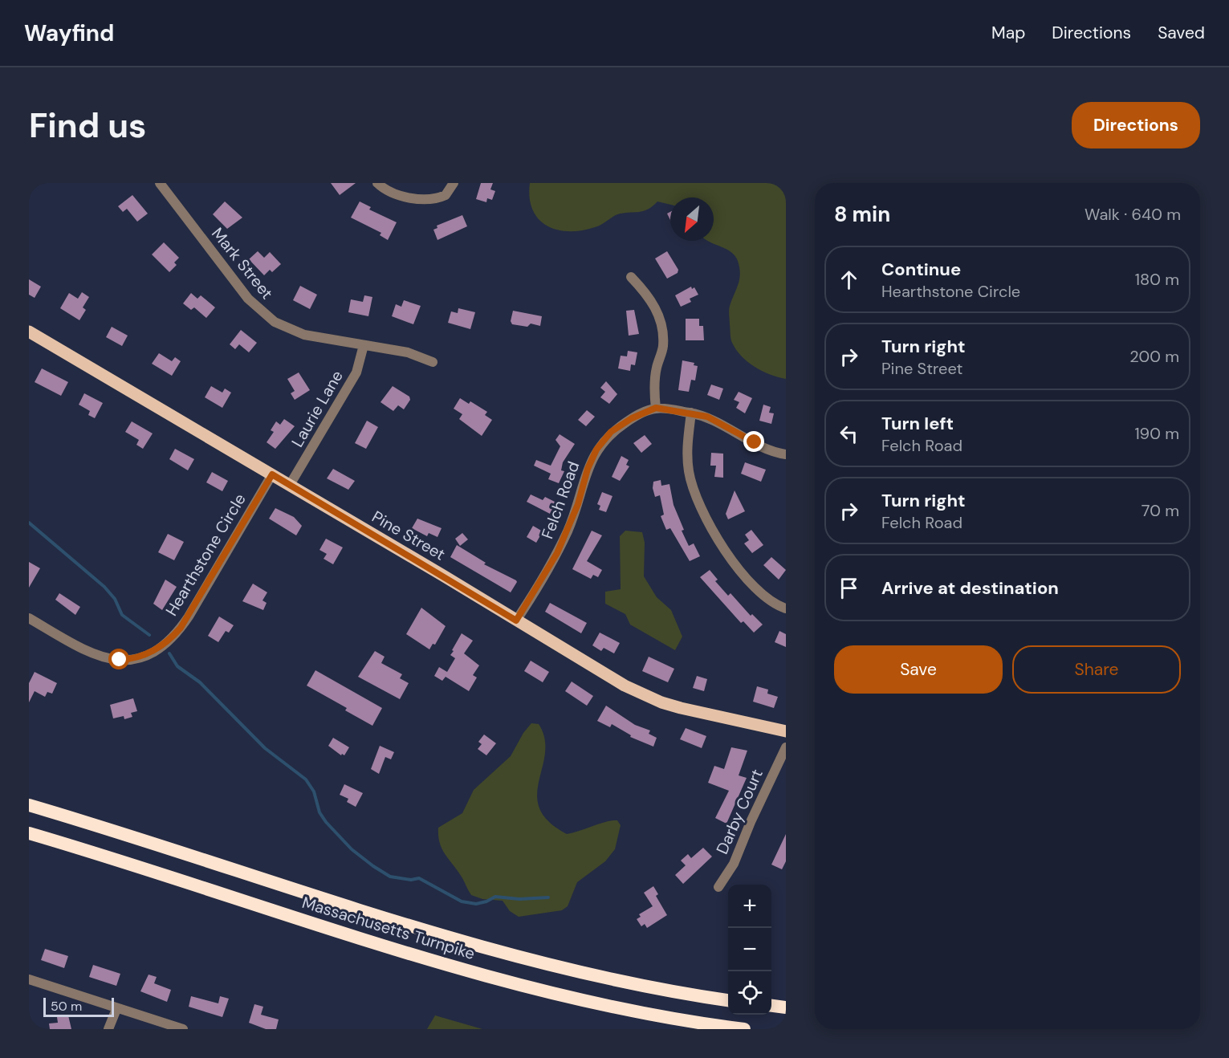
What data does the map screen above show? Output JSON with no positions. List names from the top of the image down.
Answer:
{
  "streets": {
    "highway": ["Massachusetts Turnpike"],
    "main road": ["Pine Street"],
    "street": [
      "Mark Street",
      "Laurie Lane",
      "Felch Road",
      "Hearthstone Circle",
      "Darby Court"
    ]
  },
  "crossings": [
    ["Mark Street", "Laurie Lane"],
    ["Laurie Lane", "Pine Street"],
    ["Felch Road", "Pine Street"],
    ["Pine Street", "Hearthstone Circle"]
  ],
  "scale_bar": "50 m",
  "north": "bottom left",
  "page": {
    "header": "Wayfind",
    "nav": ["Map", "Directions", "Saved"],
    "buttons": [
      "Directions",
      ["Save", "Share"]
    ],
    "title": "Find us",
    "heading": ["8 min", "Walk · 640 m"],
    "list": [
      ["Continue", "Hearthstone Circle", "180 m"],
      ["Turn right", "Pine Street", "200 m"],
      ["Turn left", "Felch Road", "190 m"],
      ["Turn right", "Felch Road", "70 m"],
      "Arrive at destination"
    ],
    "map_buttons": ["+", "−"],
    "scale": "50 m"
  }
}
